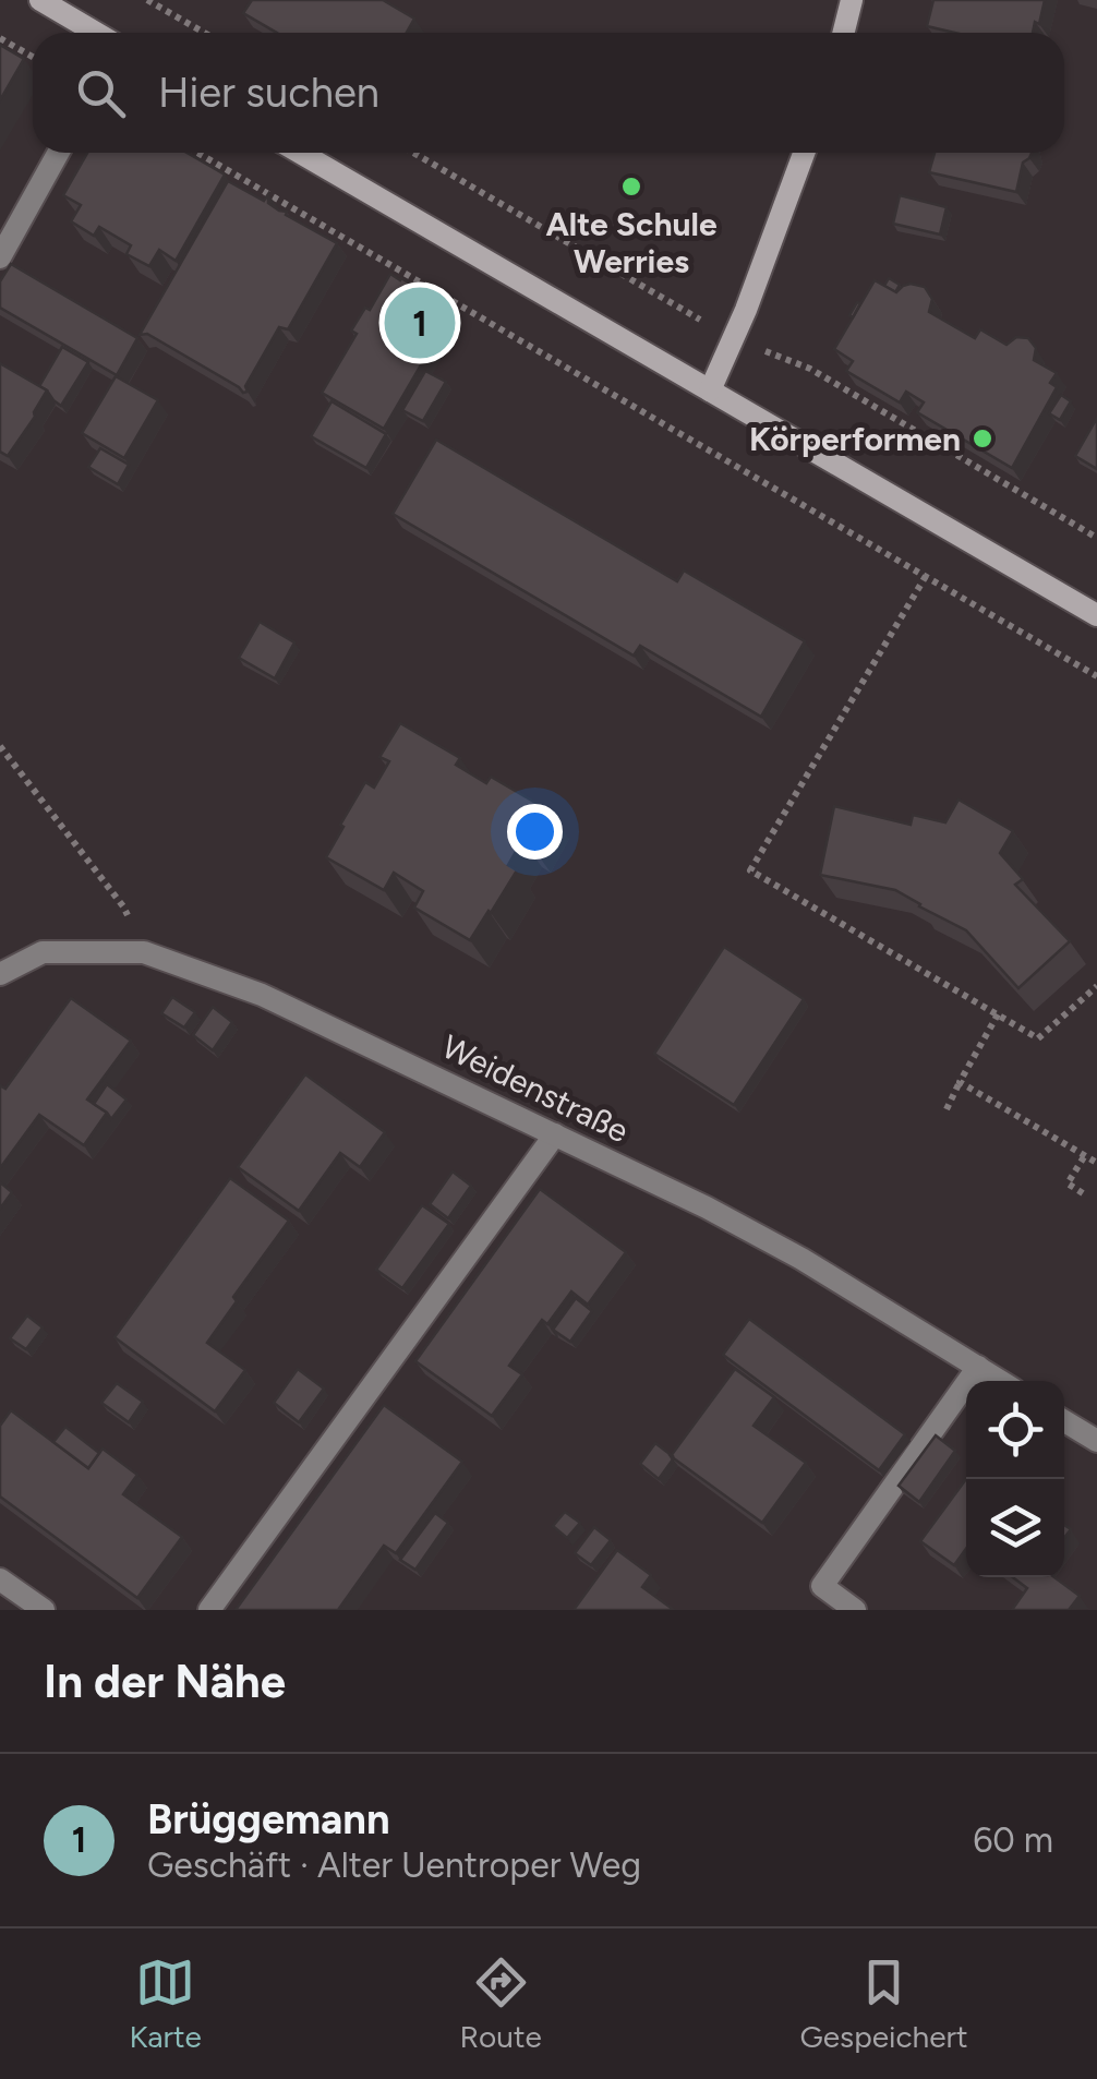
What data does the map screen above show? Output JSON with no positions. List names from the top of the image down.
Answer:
{
  "streets": {
    "street": ["Weidenstraße"]
  },
  "places": ["Alte Schule Werries", "Körperformen"],
  "page": {
    "search": "Hier suchen",
    "pins": "1",
    "heading": "In der Nähe",
    "list": [
      {
        "mark": "1",
        "name": "Brüggemann",
        "note": "Geschäft · Alter Uentroper Weg",
        "value": "60 m"
      }
    ],
    "nav": ["Karte", "Route", "Gespeichert"]
  }
}
